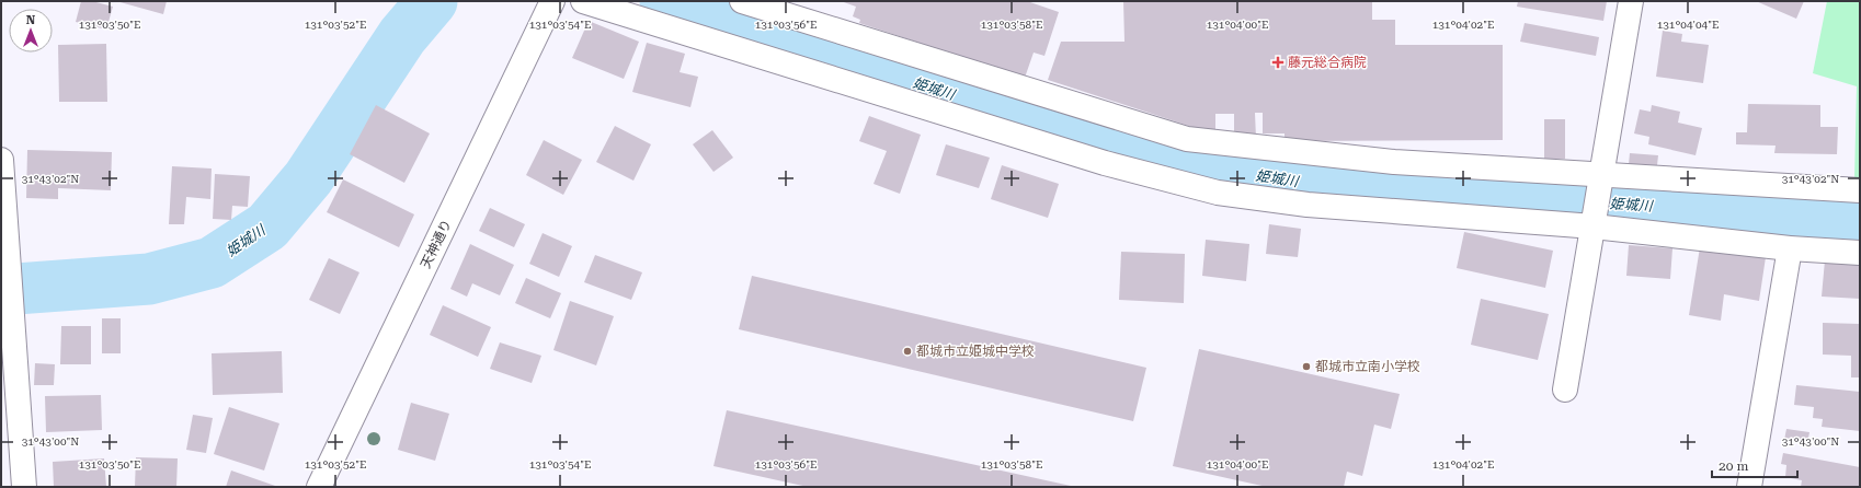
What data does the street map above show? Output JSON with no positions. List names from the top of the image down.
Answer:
{
  "streets": {
    "street": ["天神通り"]
  },
  "water": ["姫城川"],
  "places": {
    "health": ["藤元総合病院"],
    "other": ["都城市立姫城中学校", "都城市立南小学校"]
  },
  "scale_bar": "20 m",
  "north": "top",
  "coordinates": [
    "131°03'50\"E",
    "131°03'52\"E",
    "131°03'54\"E",
    "131°03'56\"E",
    "131°03'58\"E",
    "131°04'00\"E",
    "131°04'02\"E",
    "131°04'04\"E",
    "31°43'02\"N",
    "31°43'00\"N"
  ]
}
